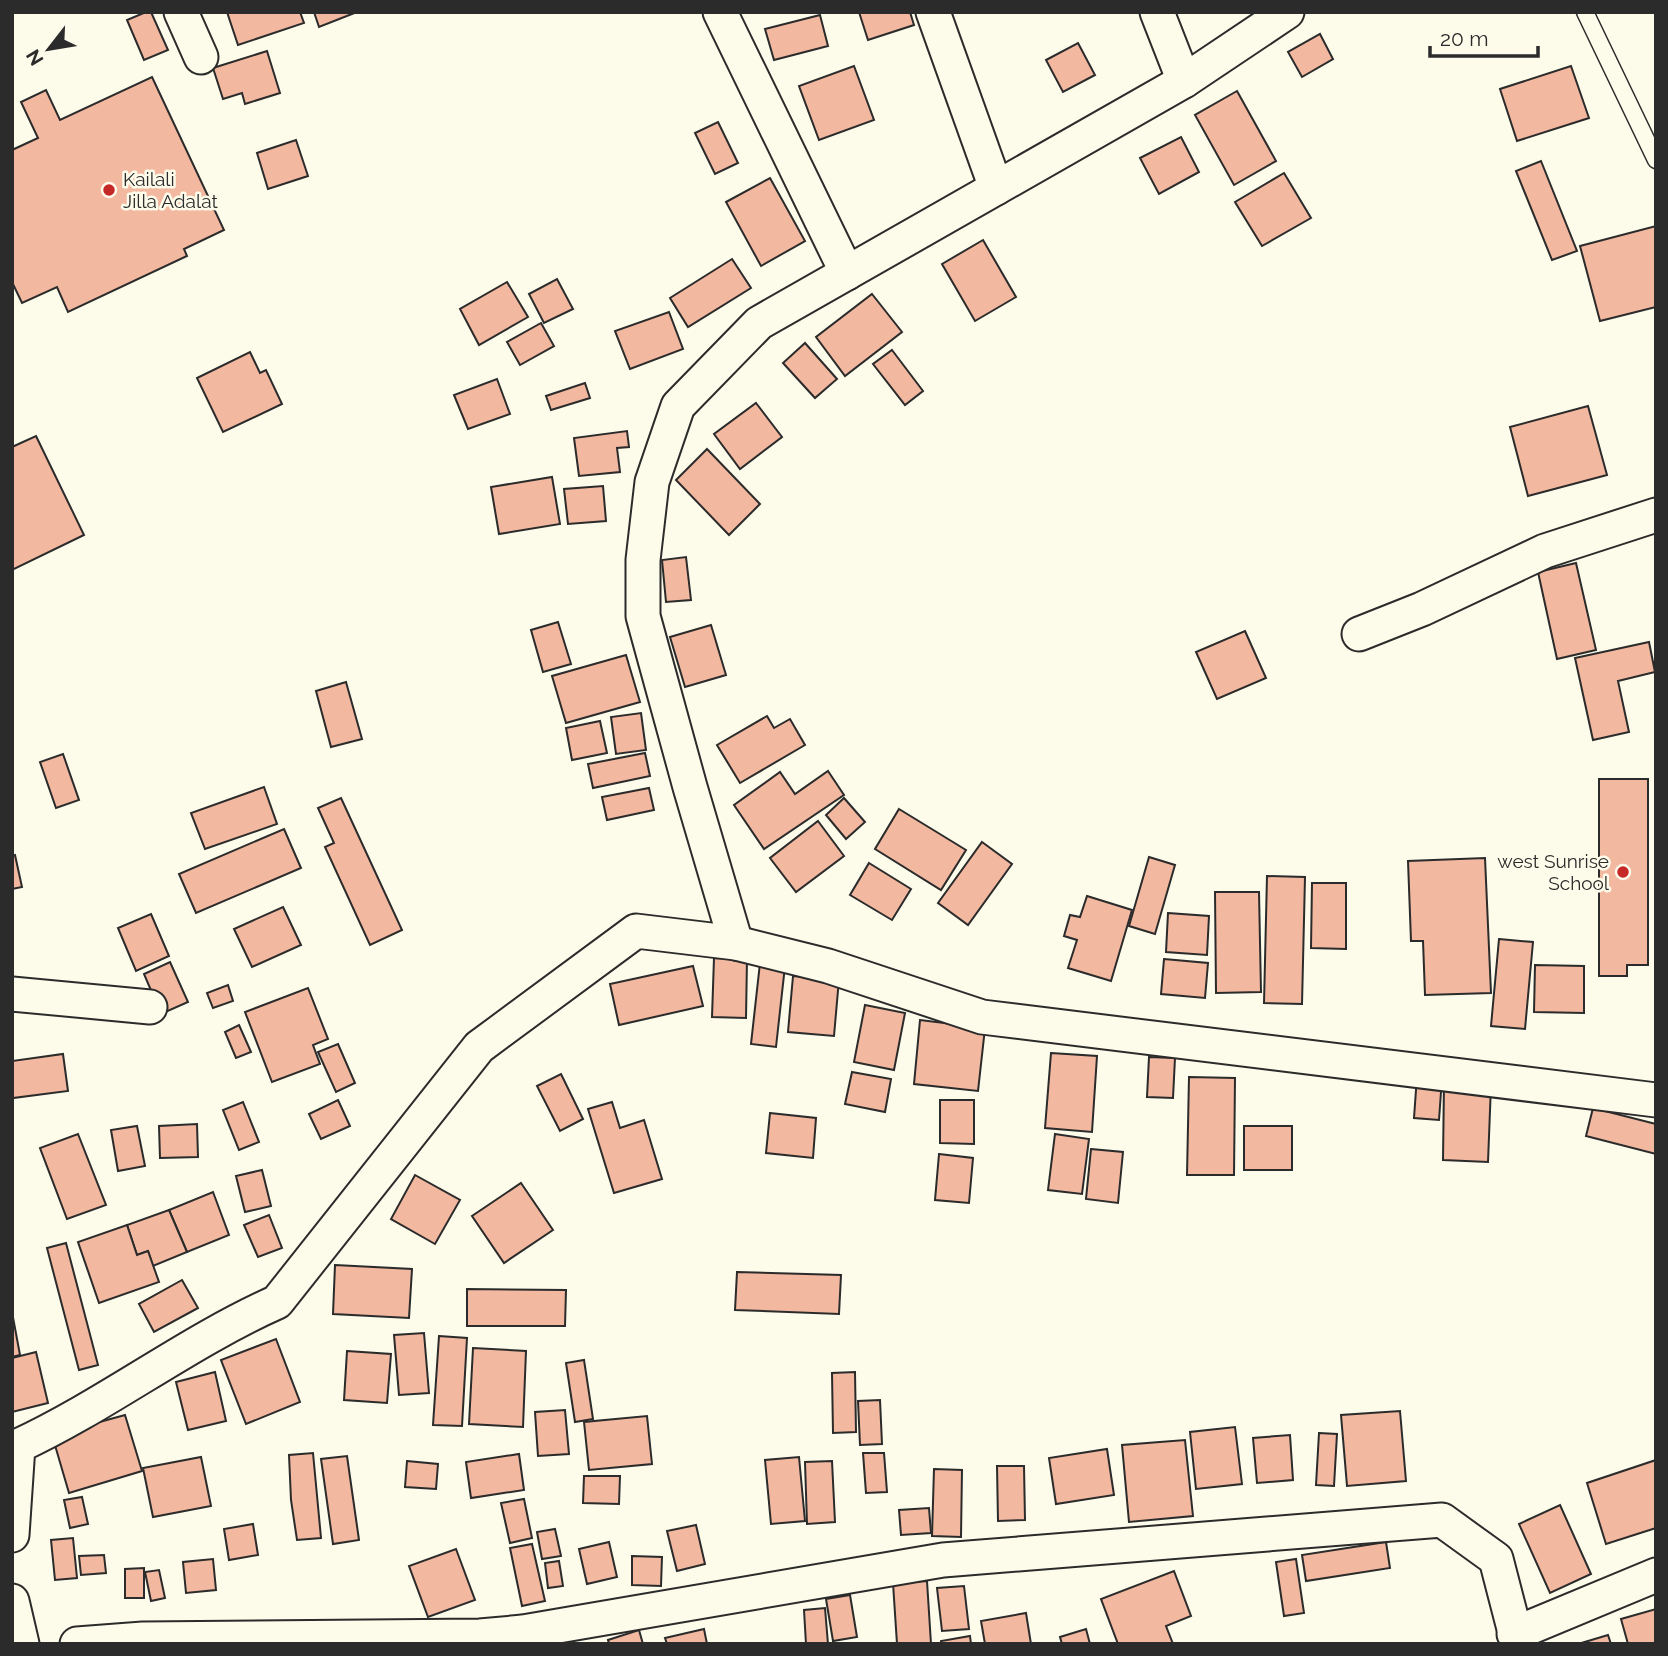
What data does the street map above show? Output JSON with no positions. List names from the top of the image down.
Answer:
{
  "places": ["Kailali Jilla Adalat", "west Sunrise School"],
  "scale_bar": "20 m",
  "north": "bottom left"
}
